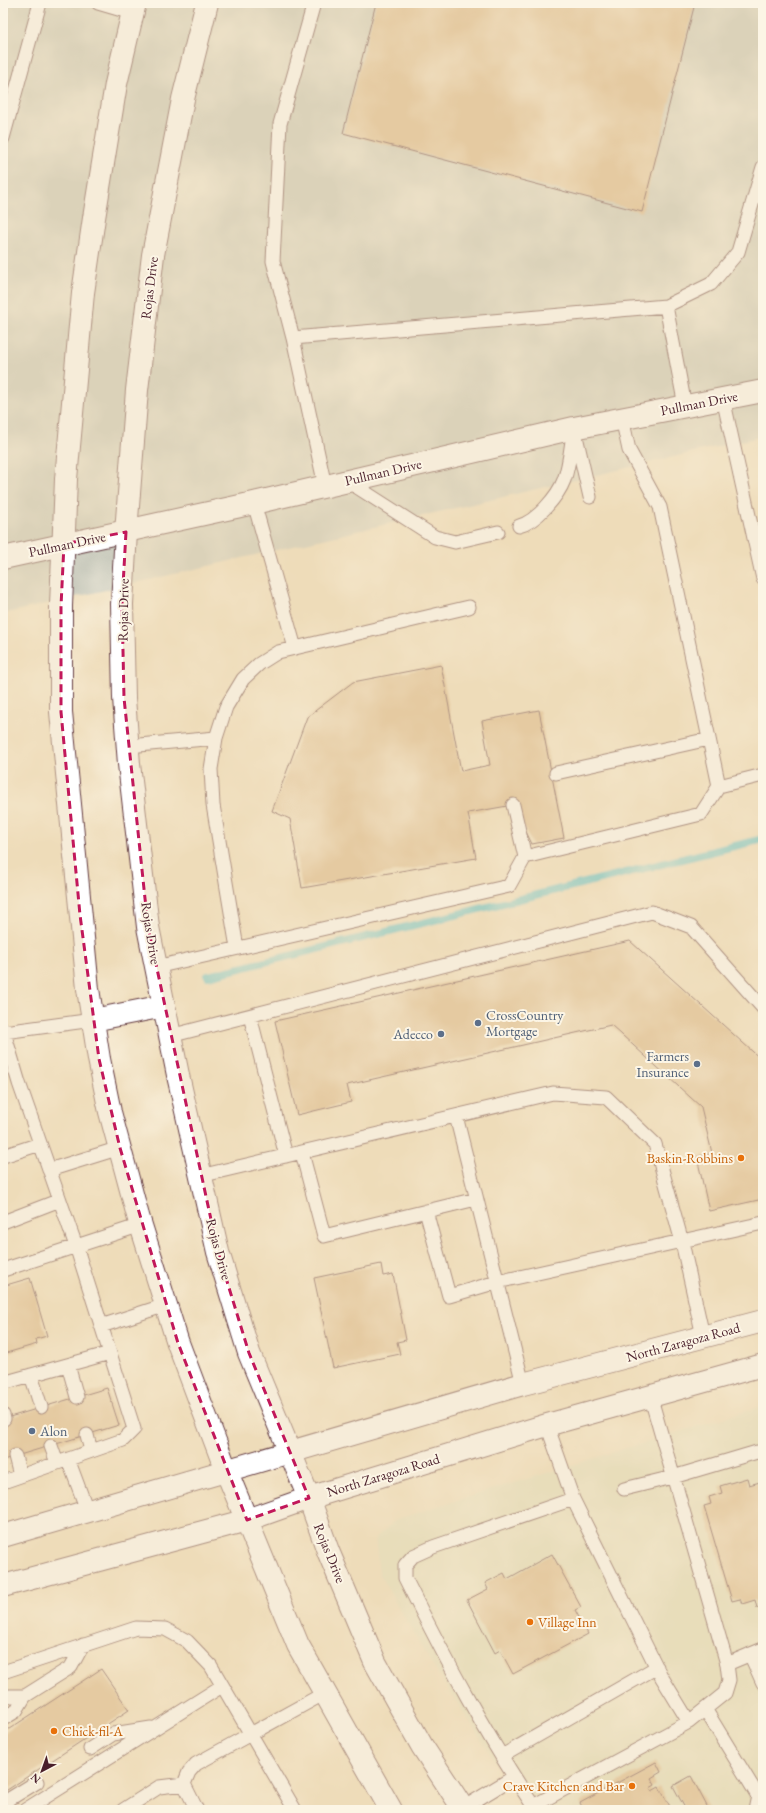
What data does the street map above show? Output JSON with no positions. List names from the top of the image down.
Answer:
{
  "streets": {
    "main road": ["Rojas Drive", "Pullman Drive", "North Zaragoza Road"]
  },
  "crossings": [
    ["Rojas Drive", "Pullman Drive"],
    ["Rojas Drive", "North Zaragoza Road"]
  ],
  "places": [
    "CrossCountry Mortgage",
    "Adecco",
    "Farmers Insurance",
    "Baskin-Robbins",
    "Alon",
    "Village Inn",
    "Chick-fil-A",
    "Crave Kitchen and Bar"
  ],
  "north": "bottom left"
}
